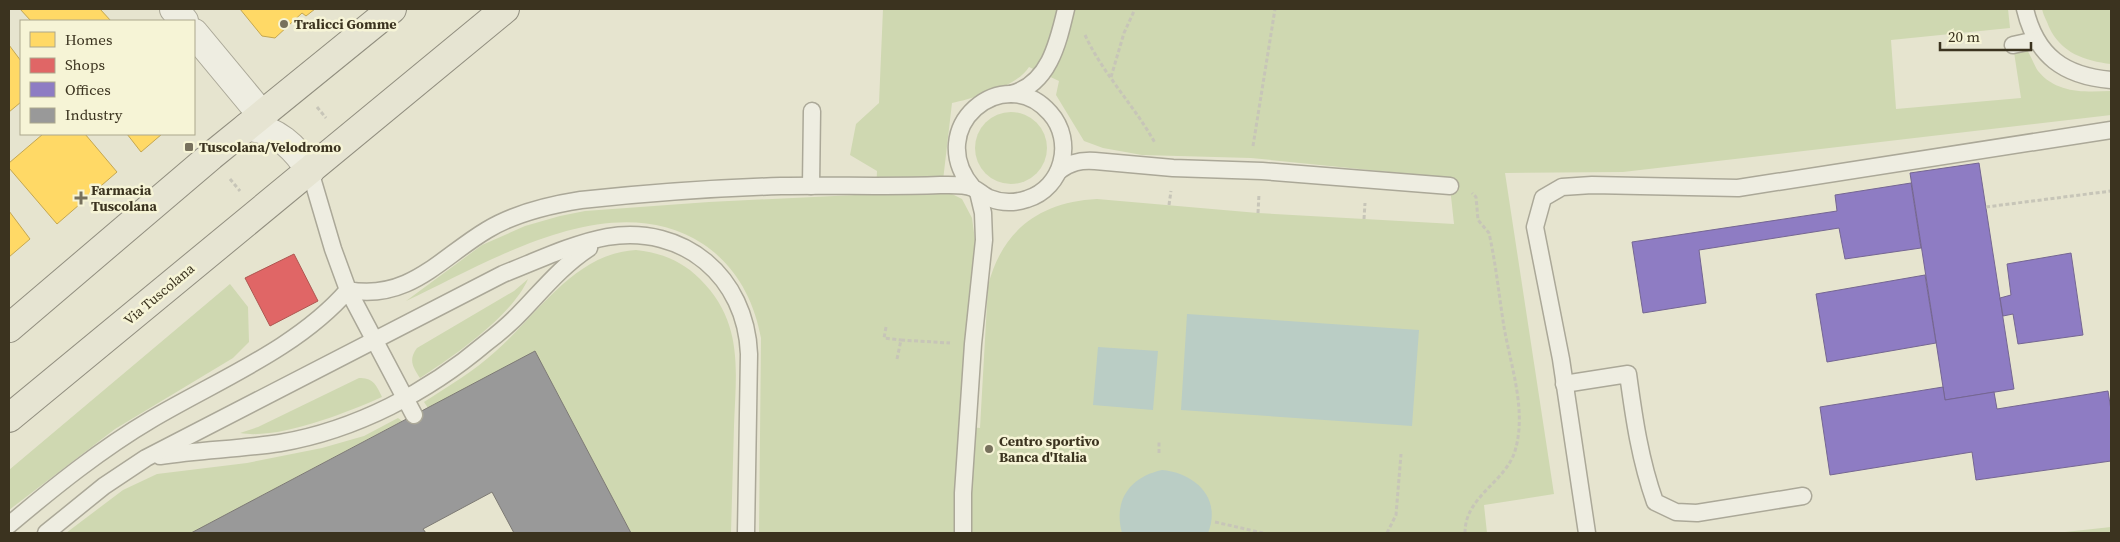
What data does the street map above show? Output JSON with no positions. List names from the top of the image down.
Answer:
{
  "streets": {
    "main road": ["Via Tuscolana"]
  },
  "places": {
    "other": ["Tralicci Gomme", "Centro sportivo Banca d'Italia"],
    "transit": ["Tuscolana/Velodromo"],
    "health": ["Farmacia Tuscolana"]
  },
  "legend": [
    "Homes",
    "Shops",
    "Offices",
    "Industry"
  ],
  "scale_bar": "20 m"
}
